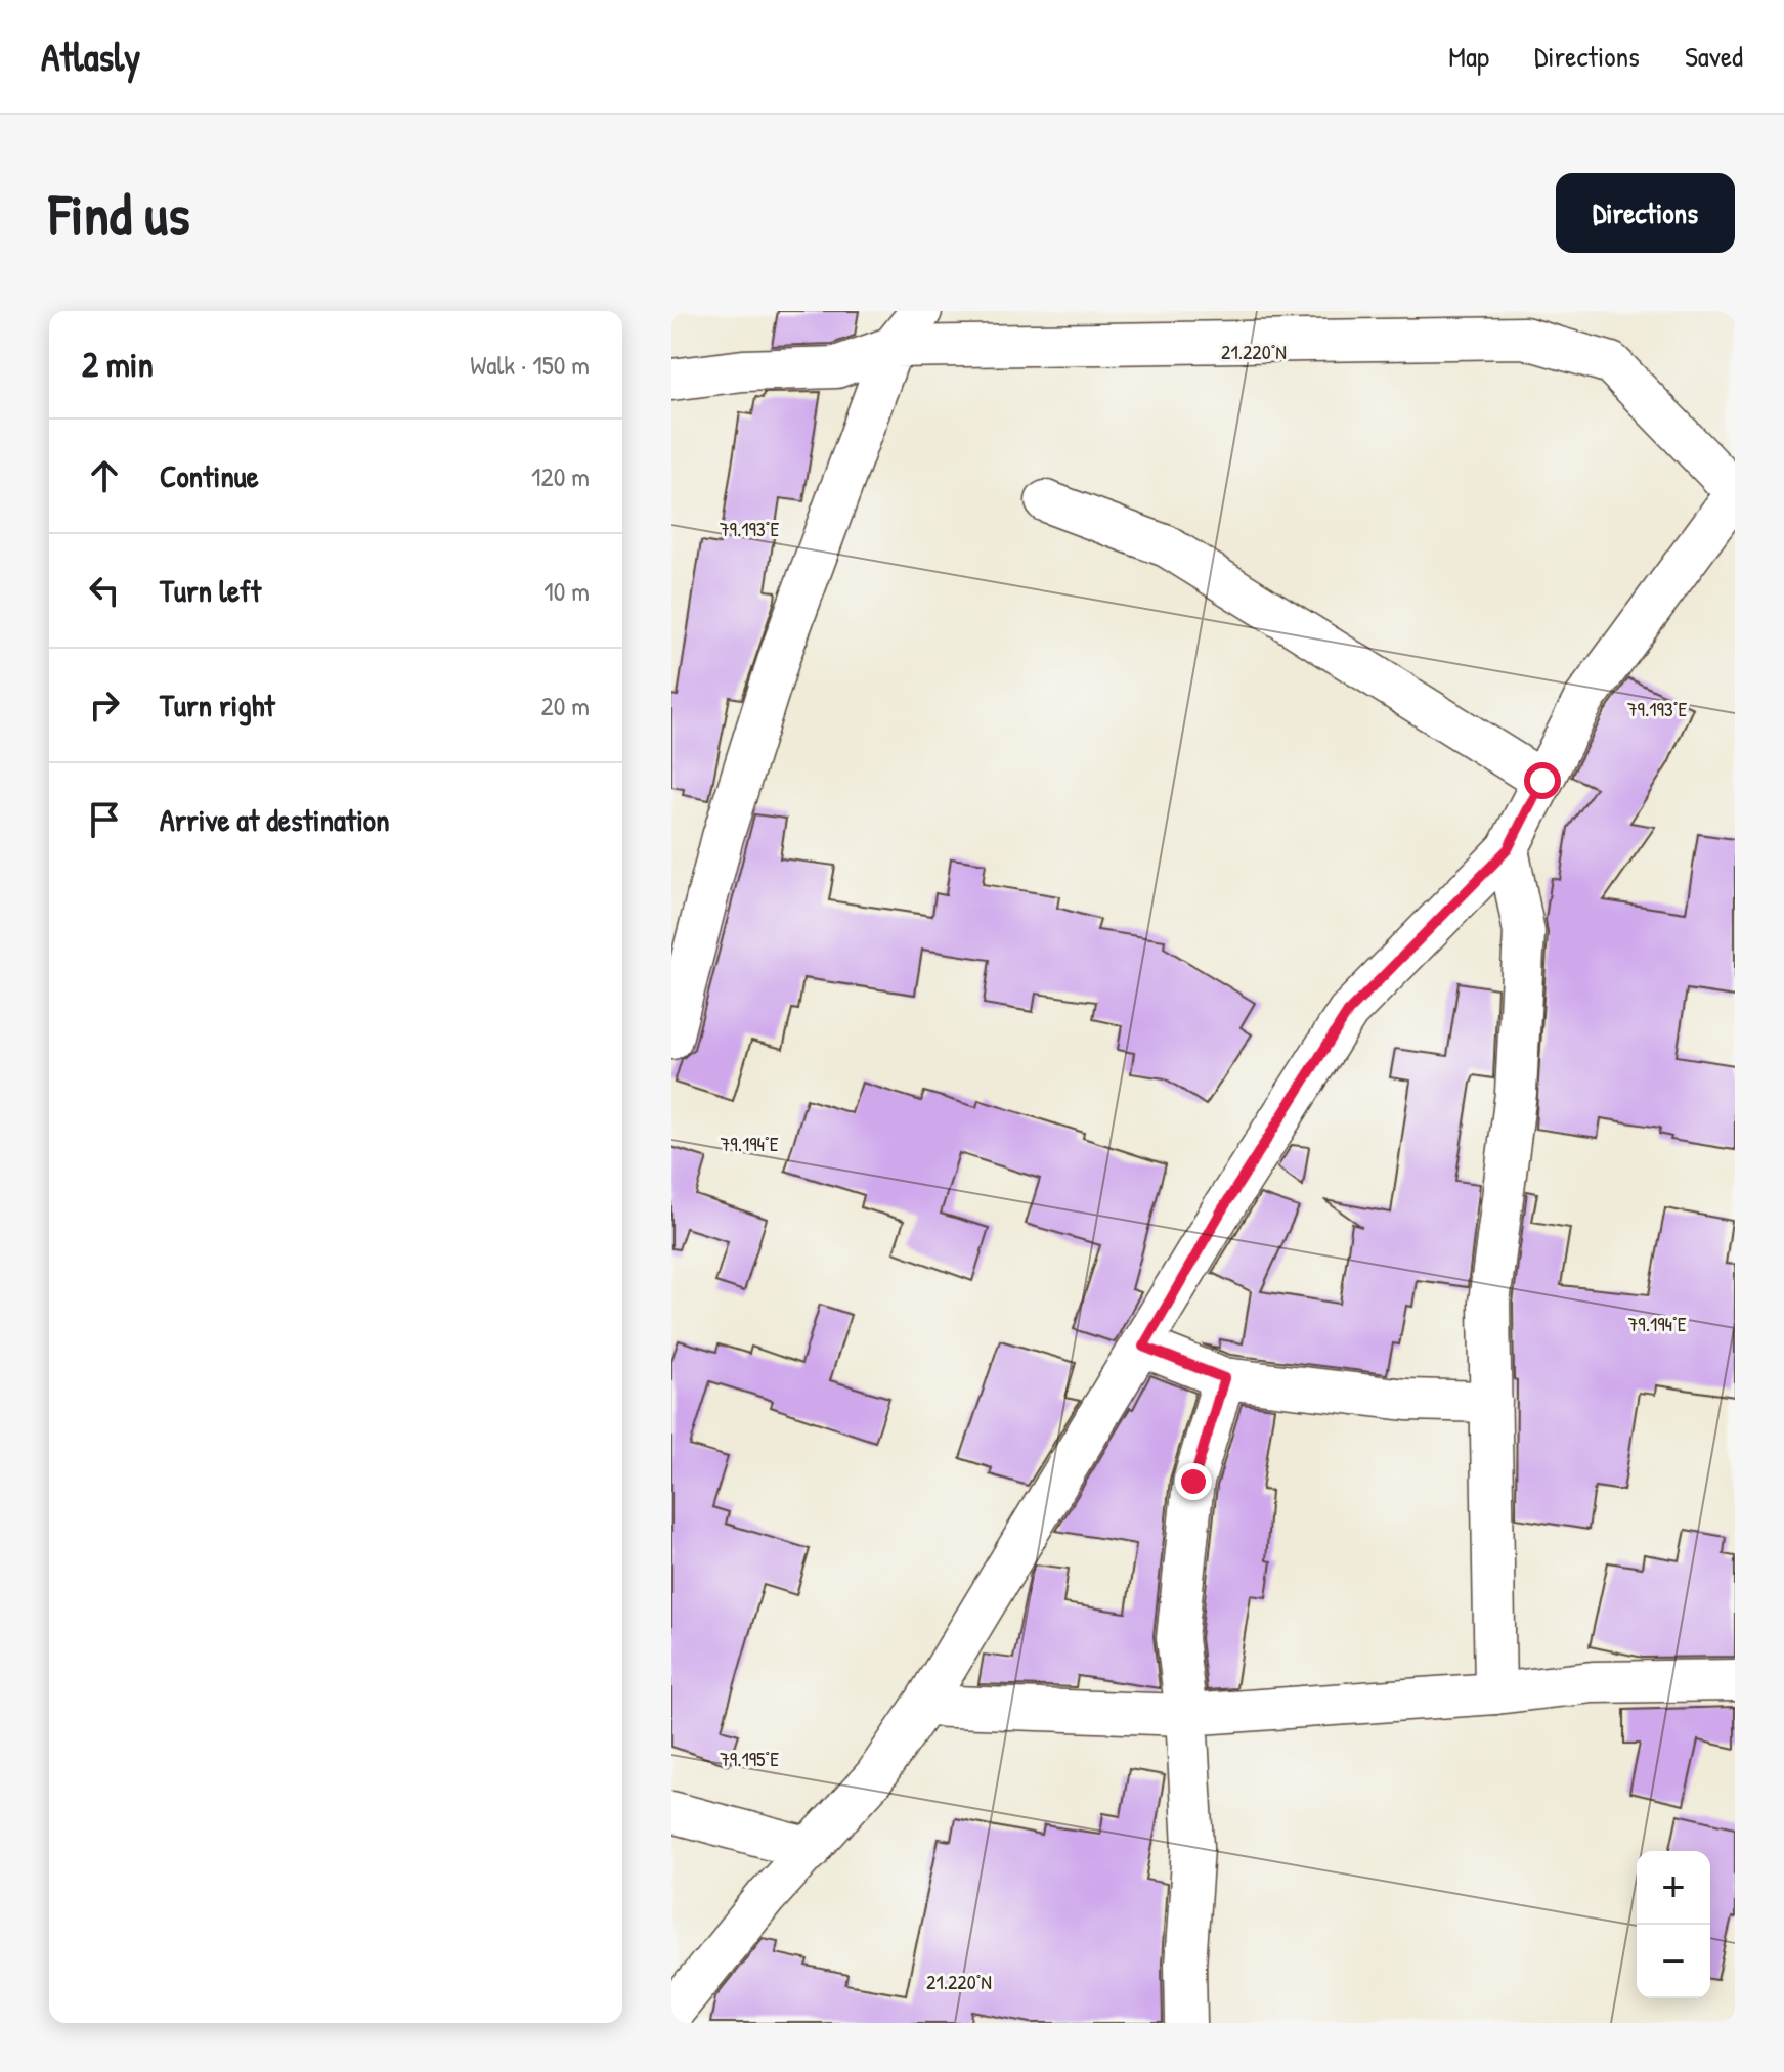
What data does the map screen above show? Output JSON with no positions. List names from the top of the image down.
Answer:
{
  "page": {
    "header": "Atlasly",
    "nav": ["Map", "Directions", "Saved"],
    "buttons": "Directions",
    "title": "Find us",
    "heading": ["2 min", "Walk · 150 m"],
    "list": [
      ["Continue", "120 m"],
      ["Turn left", "10 m"],
      ["Turn right", "20 m"],
      "Arrive at destination"
    ],
    "map_buttons": ["+", "−"]
  },
  "coordinates": [
    "21.220°N",
    "79.193°E",
    "79.194°E",
    "79.195°E"
  ]
}
